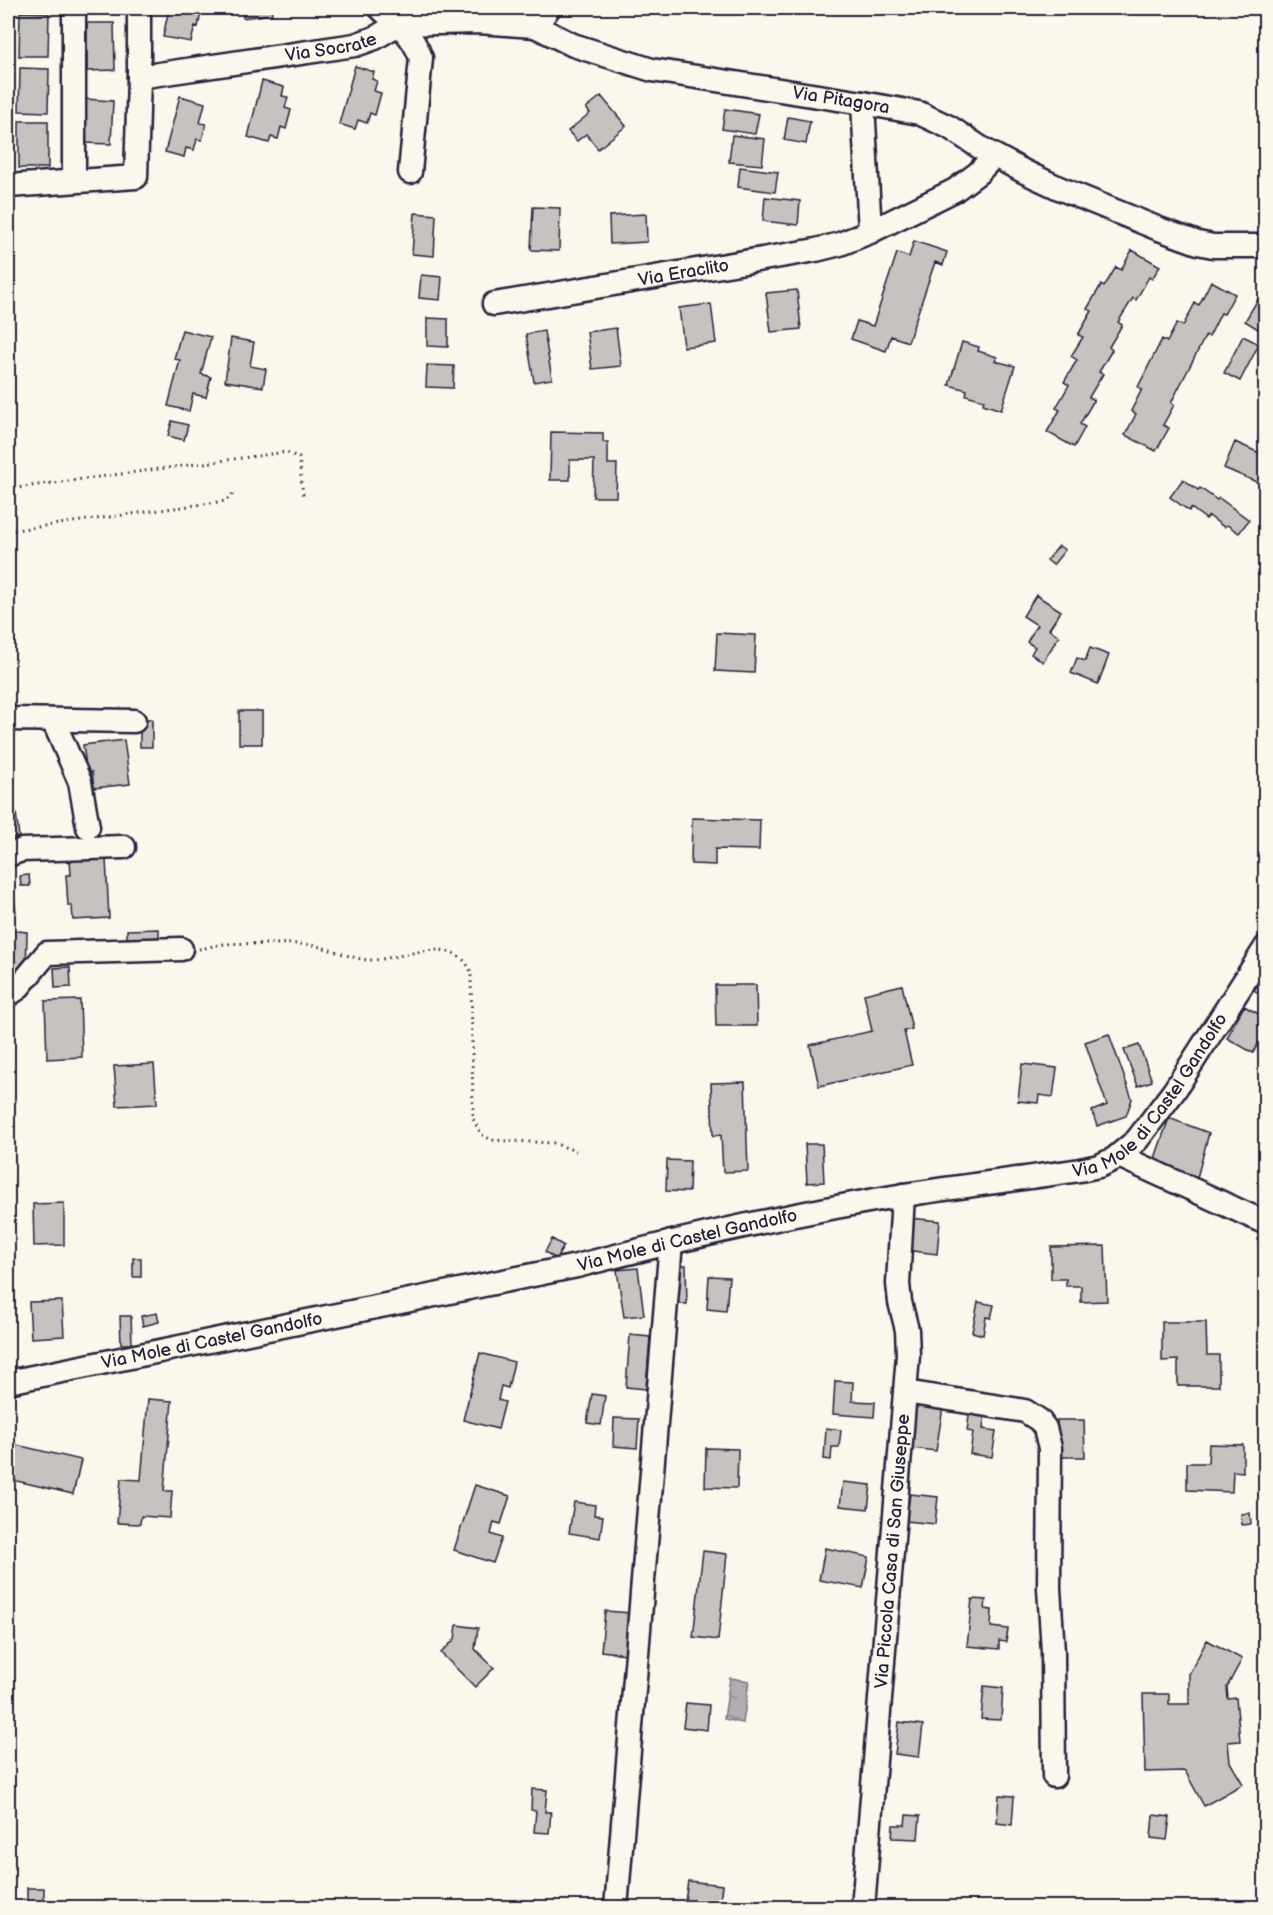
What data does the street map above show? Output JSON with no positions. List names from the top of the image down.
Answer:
{
  "streets": {
    "street": [
      "Via Socrate",
      "Via Pitagora",
      "Via Eraclito",
      "Via Mole di Castel Gandolfo",
      "Via Piccola Casa di San Giuseppe"
    ]
  },
  "crossings": [
    ["Via Socrate", "Via Pitagora"],
    ["Via Pitagora", "Via Eraclito"],
    ["Via Mole di Castel Gandolfo", "Via Piccola Casa di San Giuseppe"]
  ]
}
